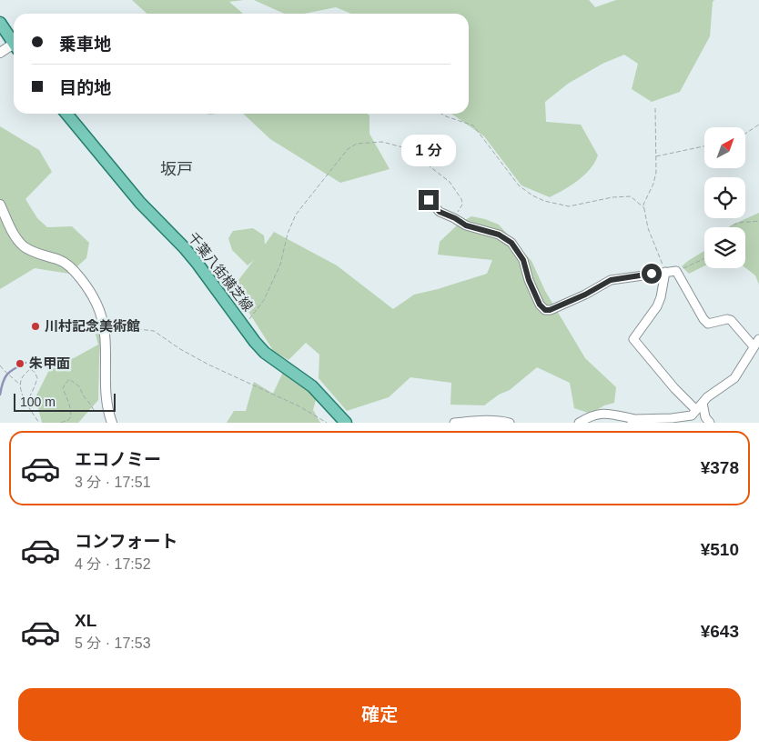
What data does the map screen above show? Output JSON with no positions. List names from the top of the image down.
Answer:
{
  "streets": {
    "main road": ["千葉八街横芝線"]
  },
  "districts": ["坂戸"],
  "places": ["川村記念美術館", "朱甲面"],
  "scale_bar": "100 m",
  "north": "top right",
  "page": {
    "banner": ["乗車地", "目的地"],
    "bubble": "1 分",
    "scale": "100 m",
    "list": [
      {
        "name": "エコノミー",
        "note": "3 分 · 17:51",
        "value": "¥378"
      },
      {
        "name": "コンフォート",
        "note": "4 分 · 17:52",
        "value": "¥510"
      },
      {
        "name": "XL",
        "note": "5 分 · 17:53",
        "value": "¥643"
      }
    ],
    "buttons": "確定"
  }
}
